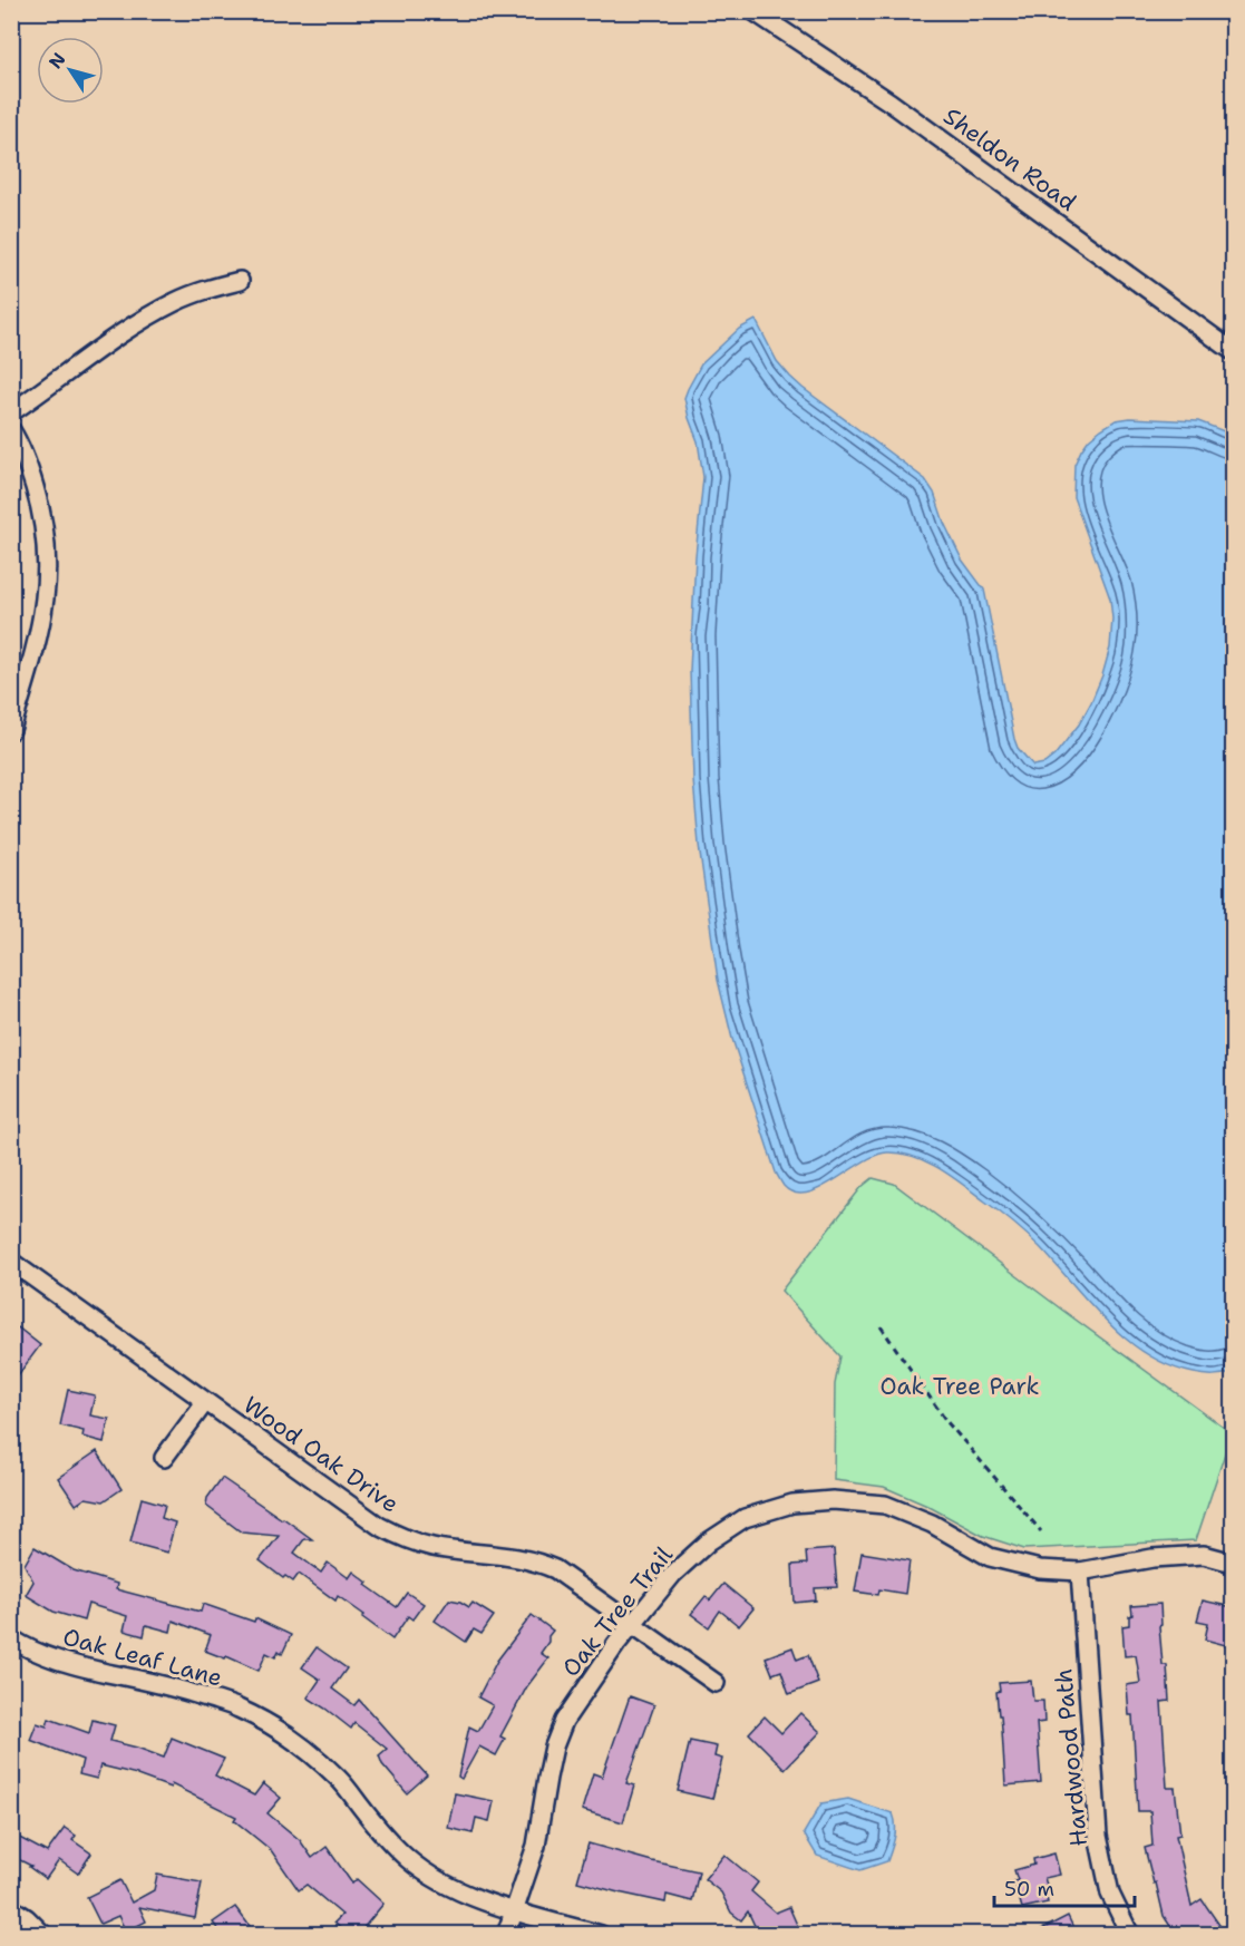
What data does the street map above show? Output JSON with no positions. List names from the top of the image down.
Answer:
{
  "streets": {
    "street": [
      "Sheldon Road",
      "Wood Oak Drive",
      "Oak Tree Trail",
      "Oak Leaf Lane",
      "Hardwood Path"
    ]
  },
  "crossings": [
    ["Wood Oak Drive", "Oak Tree Trail"],
    ["Oak Tree Trail", "Oak Leaf Lane"],
    ["Oak Tree Trail", "Hardwood Path"]
  ],
  "parks": ["Oak Tree Park"],
  "scale_bar": "50 m",
  "north": "top left"
}
